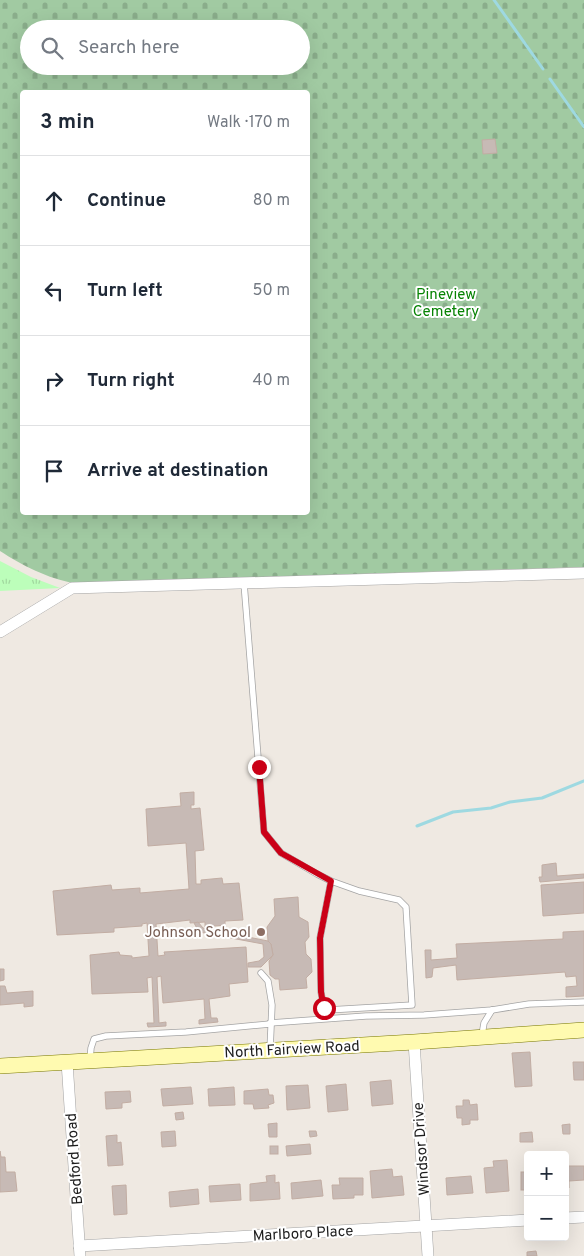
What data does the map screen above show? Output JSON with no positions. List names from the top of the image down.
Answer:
{
  "streets": {
    "main road": ["North Fairview Road"],
    "street": ["Windsor Drive", "Bedford Road", "Marlboro Place"]
  },
  "crossings": [
    ["North Fairview Road", "Windsor Drive"],
    ["North Fairview Road", "Bedford Road"],
    ["Windsor Drive", "Marlboro Place"],
    ["Bedford Road", "Marlboro Place"]
  ],
  "parks": ["Pineview Cemetery"],
  "places": ["Johnson School"],
  "page": {
    "search": "Search here",
    "heading": ["3 min", "Walk · 170 m"],
    "list": [
      ["Continue", "80 m"],
      ["Turn left", "50 m"],
      ["Turn right", "40 m"],
      "Arrive at destination"
    ],
    "map_buttons": ["+", "−"]
  }
}
